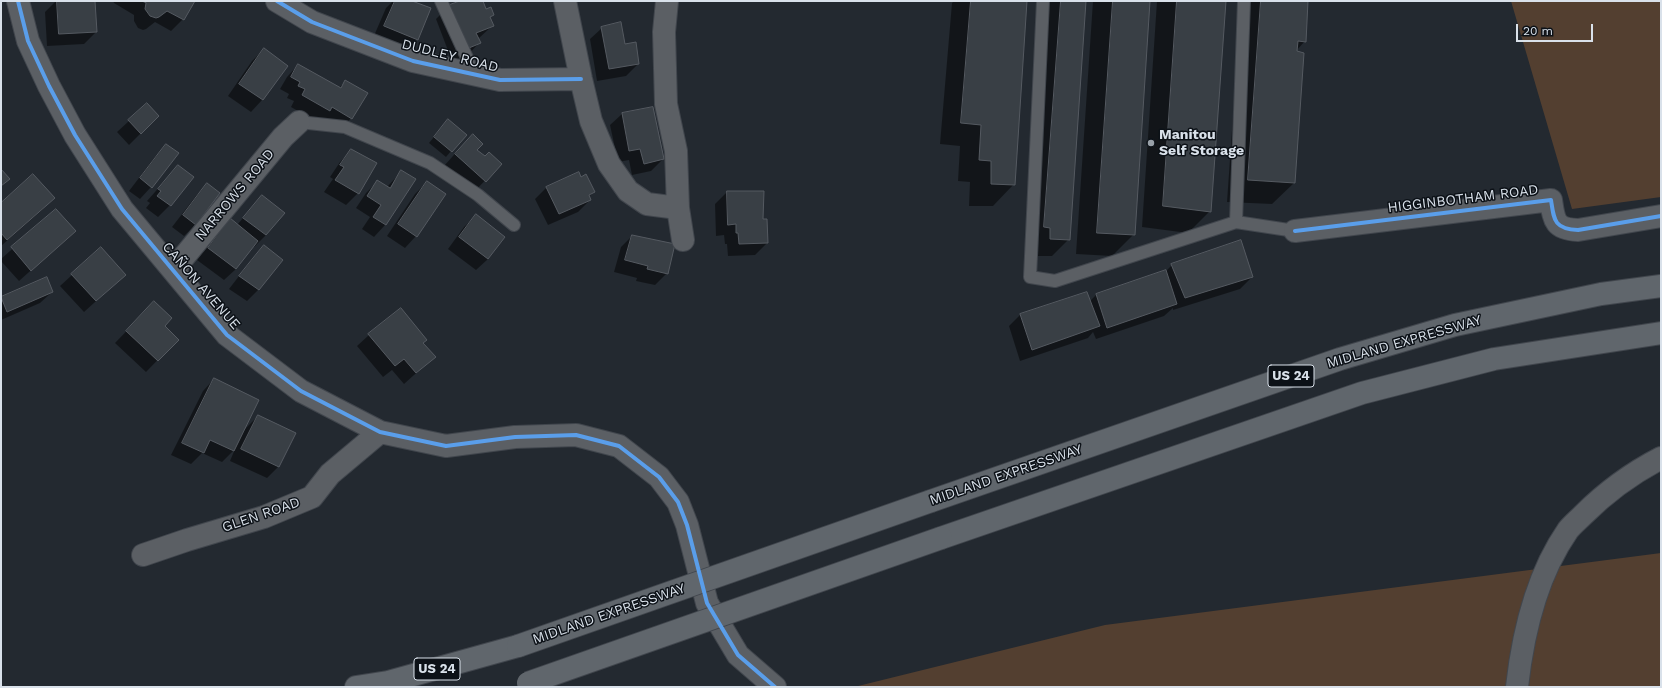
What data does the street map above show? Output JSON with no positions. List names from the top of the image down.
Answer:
{
  "streets": {
    "highway": ["MIDLAND EXPRESSWAY", "US 24"],
    "street": [
      "DUDLEY ROAD",
      "NARROWS ROAD",
      "HIGGINBOTHAM ROAD",
      "CAÑON AVENUE",
      "GLEN ROAD"
    ]
  },
  "crossings": [
    ["NARROWS ROAD", "CAÑON AVENUE"],
    ["CAÑON AVENUE", "GLEN ROAD"]
  ],
  "places": ["Manitou Self Storage"],
  "scale_bar": "20 m"
}
